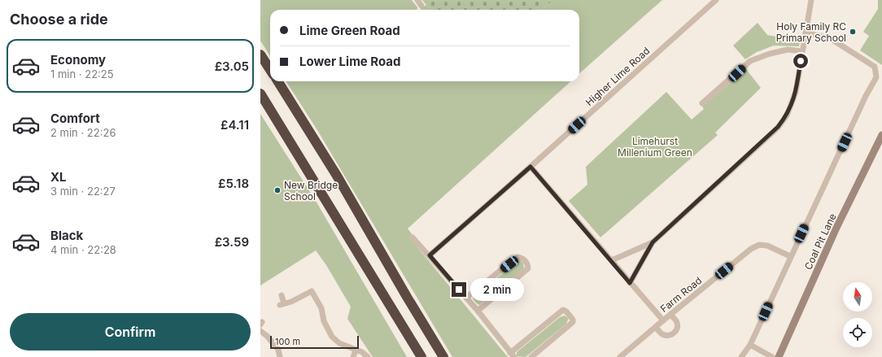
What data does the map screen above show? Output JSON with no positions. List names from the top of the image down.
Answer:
{
  "streets": {
    "street": ["Higher Lime Road", "Coal Pit Lane", "Farm Road"]
  },
  "parks": ["Limehurst Millenium Green"],
  "places": ["Holy Family RC Primary School", "New Bridge School"],
  "scale_bar": "100 m",
  "north": "top",
  "page": {
    "heading": "Choose a ride",
    "banner": ["Lime Green Road", "Lower Lime Road"],
    "list": [
      {
        "name": "Economy",
        "note": "1 min · 22:25",
        "value": "£3.05"
      },
      {
        "name": "Comfort",
        "note": "2 min · 22:26",
        "value": "£4.11"
      },
      {
        "name": "XL",
        "note": "3 min · 22:27",
        "value": "£5.18"
      },
      {
        "name": "Black",
        "note": "4 min · 22:28",
        "value": "£3.59"
      }
    ],
    "bubble": "2 min",
    "buttons": "Confirm",
    "scale": "100 m"
  }
}
